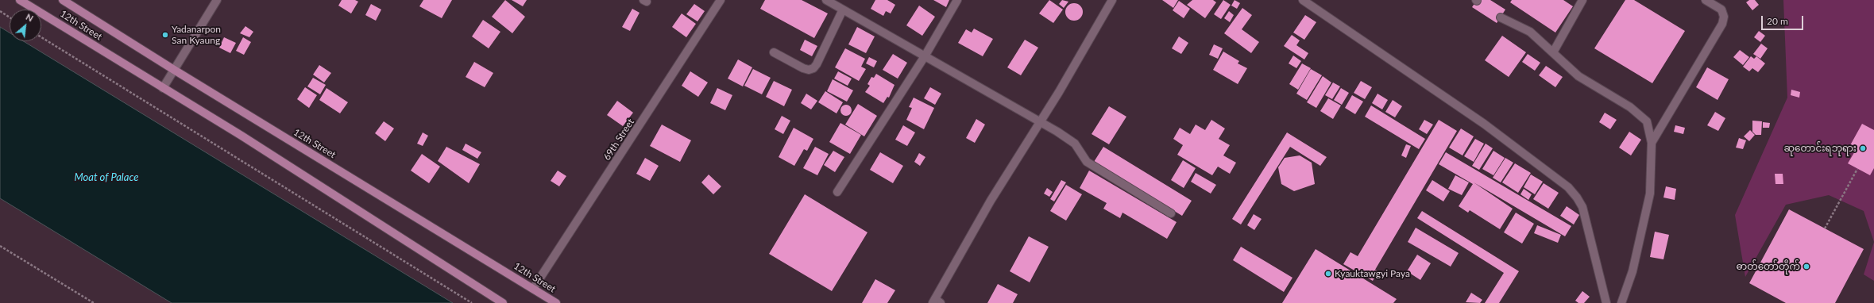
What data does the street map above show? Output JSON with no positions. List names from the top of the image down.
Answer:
{
  "streets": {
    "main road": ["12th Street"],
    "street": ["69th Street"]
  },
  "crossings": [
    ["12th Street", "69th Street"]
  ],
  "water": ["Moat of Palace"],
  "places": [
    "Yadanarpon San Kyaung",
    "ဆုတောင်းရဘုရား",
    "ဓာတ်တော်တိုက်",
    "Kyauktawgyi Paya"
  ],
  "scale_bar": "20 m",
  "north": "top right"
}
